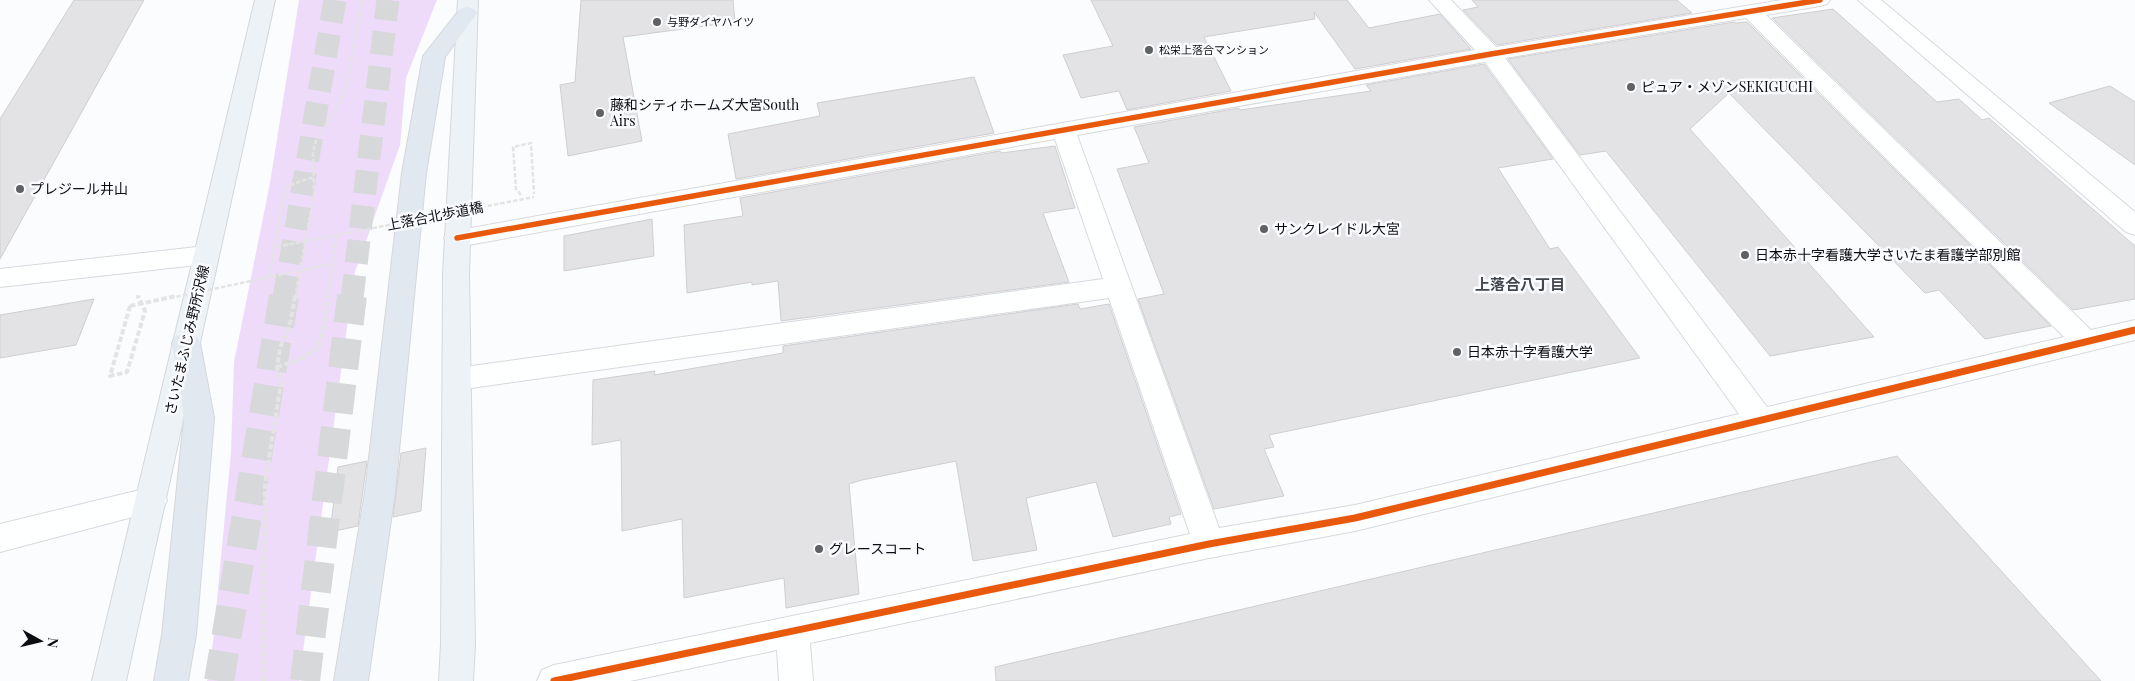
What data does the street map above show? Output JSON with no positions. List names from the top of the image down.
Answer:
{
  "streets": {
    "main road": ["さいたまふじみ野所沢線"],
    "path": ["上落合北歩道橋"]
  },
  "districts": ["上落合八丁目"],
  "places": [
    "与野ダイヤハイツ",
    "松栄上落合マンション",
    "ピュア・メゾンSEKIGUCHI",
    "藤和シティホームズ大宮South Airs",
    "プレジール井山",
    "サンクレイドル大宮",
    "日本赤十字看護大学さいたま看護学部別館",
    "日本赤十字看護大学",
    "グレースコート"
  ],
  "north": "right"
}
